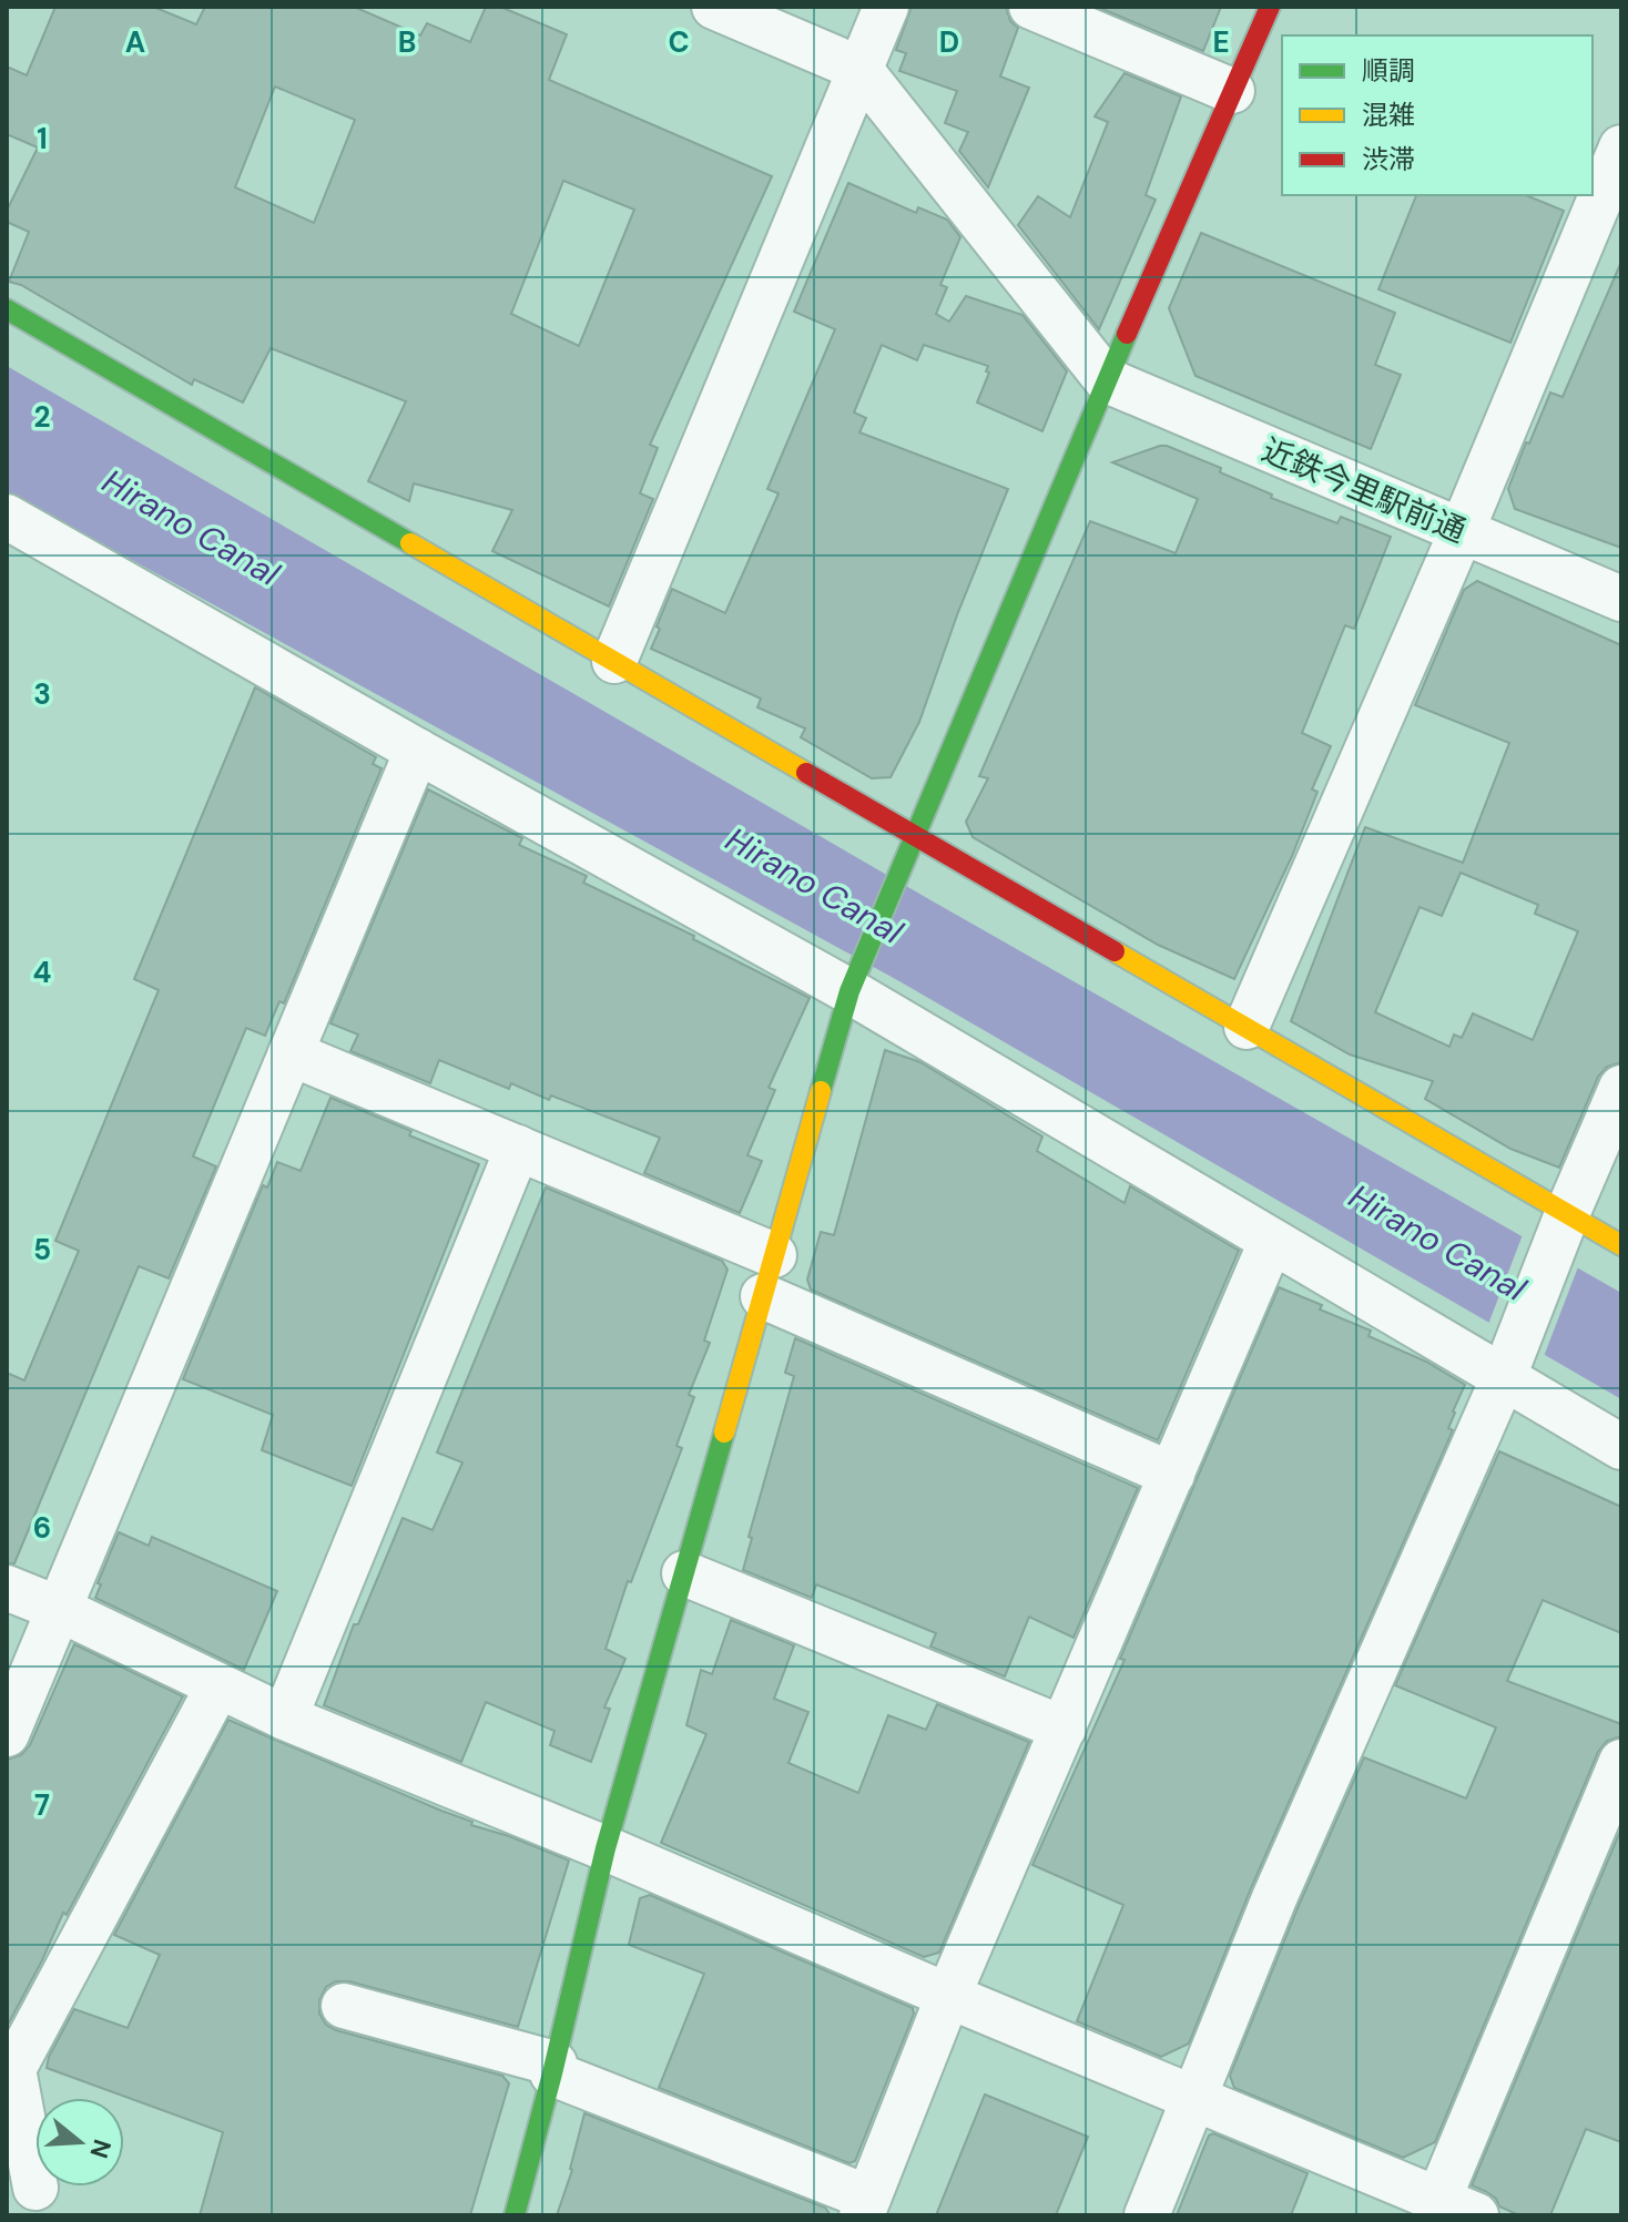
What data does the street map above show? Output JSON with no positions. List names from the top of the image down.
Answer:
{
  "streets": {
    "street": ["近鉄今里駅前通"]
  },
  "water": ["Hirano Canal"],
  "legend": ["順調", "混雑", "渋滞"],
  "north": "right",
  "grid": {
    "columns": [
      "A",
      "B",
      "C",
      "D",
      "E"
    ],
    "rows": [
      "1",
      "2",
      "3",
      "4",
      "5",
      "6",
      "7"
    ]
  }
}
